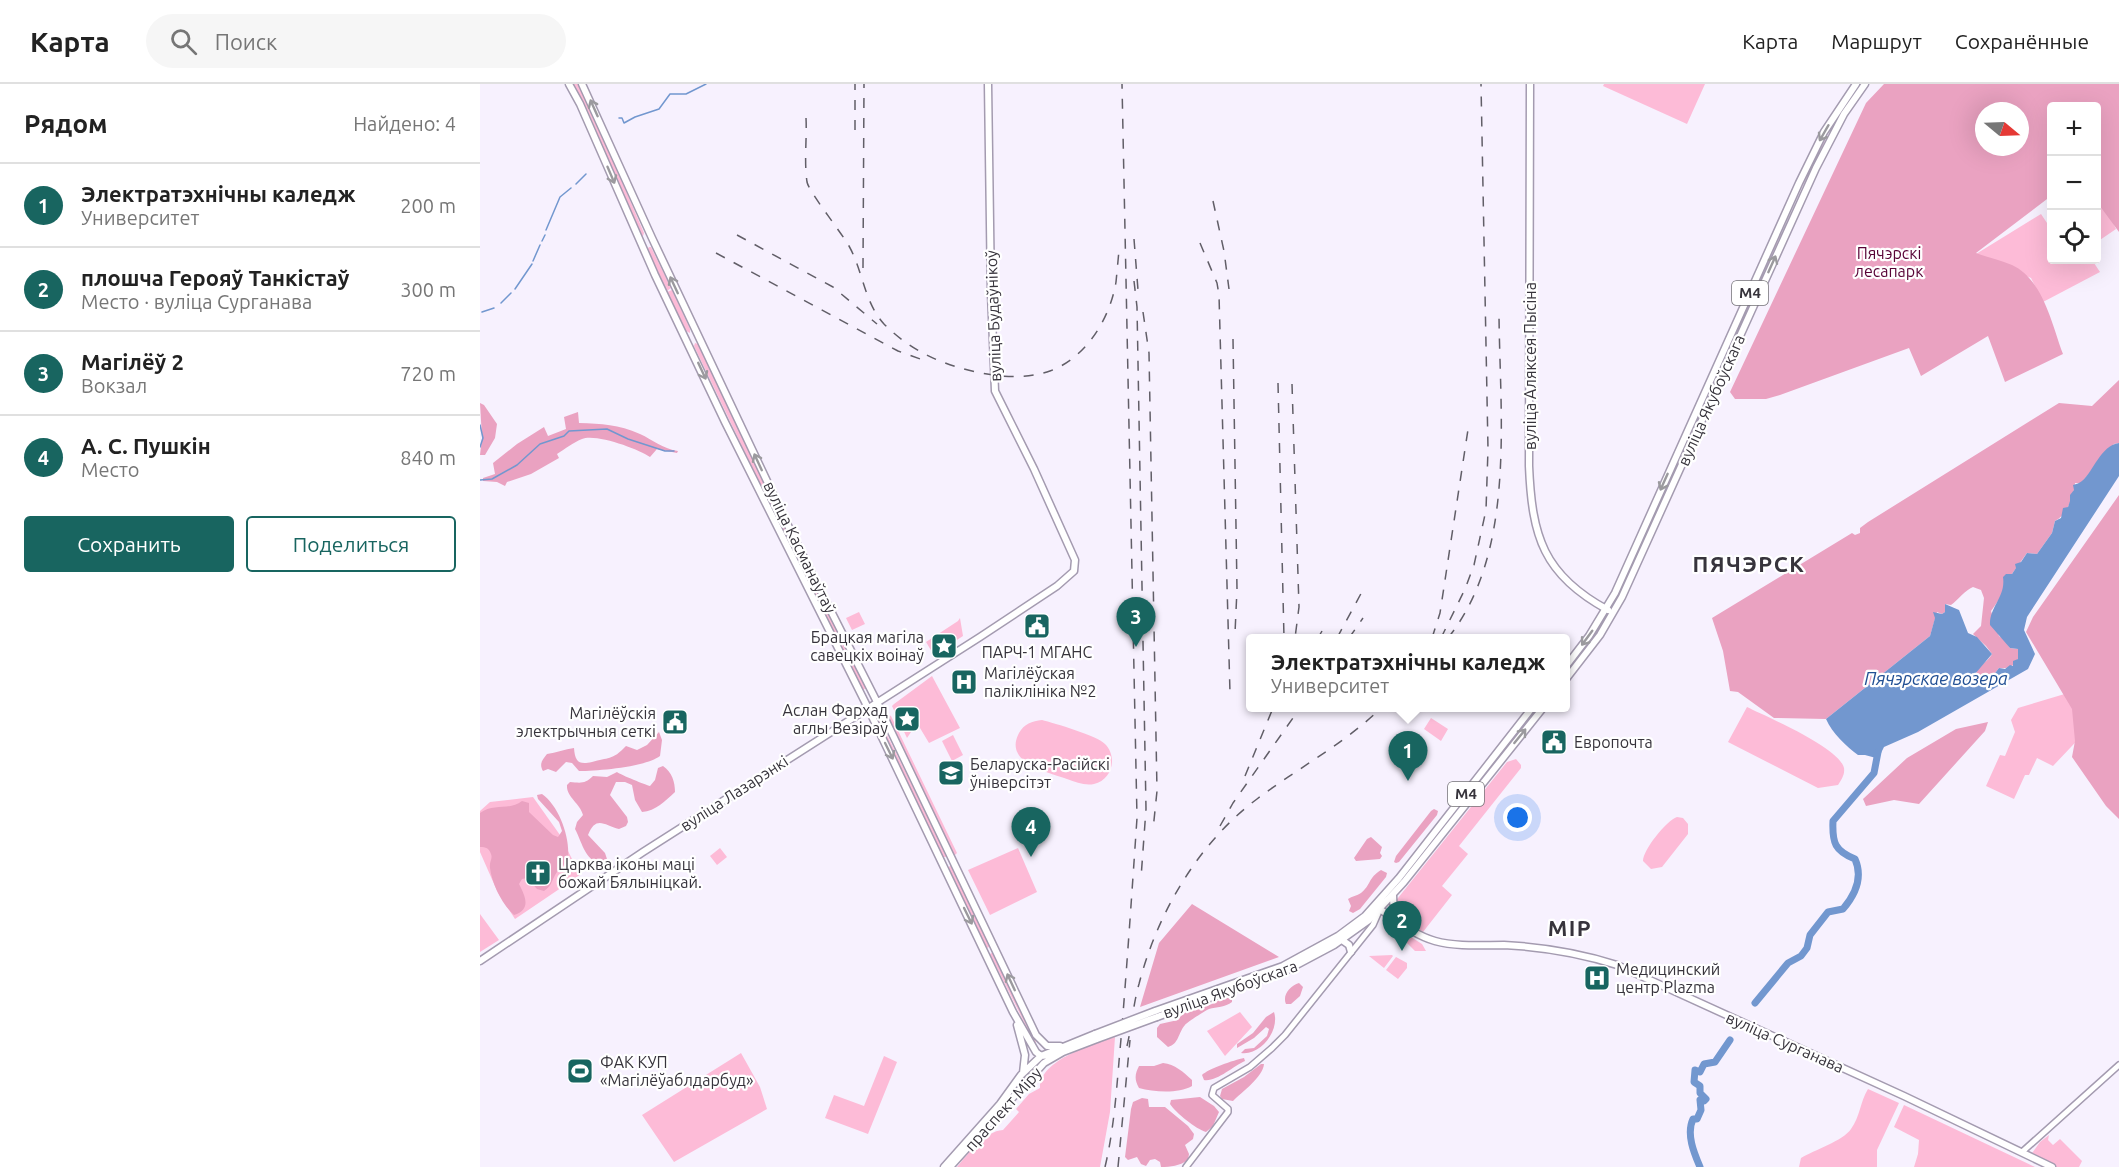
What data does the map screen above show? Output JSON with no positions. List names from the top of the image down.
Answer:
{
  "streets": {
    "main road": [
      "М4",
      "вуліца Будаўнікоў",
      "вуліца Аляксея Пысіна",
      "вуліца Якубоўскага",
      "вуліца Касманаўтаў",
      "вуліца Лазарэнкі",
      "вуліца Сурганава",
      "праспект Міру"
    ]
  },
  "crossings": [
    ["вуліца Будаўнікоў", "вуліца Лазарэнкі"],
    ["вуліца Аляксея Пысіна", "вуліца Якубоўскага"],
    ["вуліца Якубоўскага", "вуліца Сурганава"],
    ["вуліца Якубоўскага", "праспект Міру"],
    ["вуліца Касманаўтаў", "вуліца Лазарэнкі"],
    ["вуліца Касманаўтаў", "праспект Міру"]
  ],
  "districts": ["ПЯЧЭРСК", "МІР"],
  "water": ["Пячэрскае возера"],
  "parks": ["Пячэрскі лесапарк"],
  "places": {
    "public building": ["ПАРЧ-1 МГАНС", "Магілёўскія электрычныя сеткі", "Европочта"],
    "place": ["Брацкая магіла савецкіх воінаў", "Аслан Фархад аглы Везіраў"],
    "hospital": ["Магілёўская паліклініка №2", "Медицинский центр Plazma"],
    "school or university": ["Беларуска-Расійскі ўніверсітэт"],
    "church": ["Царква іконы маці божай Бялыніцкай."],
    "sports": ["ФАК КУП «Магілёўаблдарбуд»"]
  },
  "north": "right",
  "page": {
    "header": "Карта",
    "search": "Поиск",
    "nav": ["Карта", "Маршрут", "Сохранённые"],
    "heading": ["Рядом", "Найдено: 4"],
    "map_buttons": ["+", "−"],
    "list": [
      {
        "mark": "1",
        "name": "Электратэхнічны каледж",
        "note": "Университет",
        "value": "200 m"
      },
      {
        "mark": "2",
        "name": "плошча Герояў Танкістаў",
        "note": "Место · вуліца Сурганава",
        "value": "300 m"
      },
      {
        "mark": "3",
        "name": "Магілёў 2",
        "note": "Вокзал",
        "value": "720 m"
      },
      {
        "mark": "4",
        "name": "А. С. Пушкін",
        "note": "Место",
        "value": "840 m"
      }
    ],
    "buttons": ["Сохранить", "Поделиться"],
    "pins": [
      "3",
      "1",
      "4",
      "2"
    ],
    "popup": ["Электратэхнічны каледж", "Университет"]
  }
}
